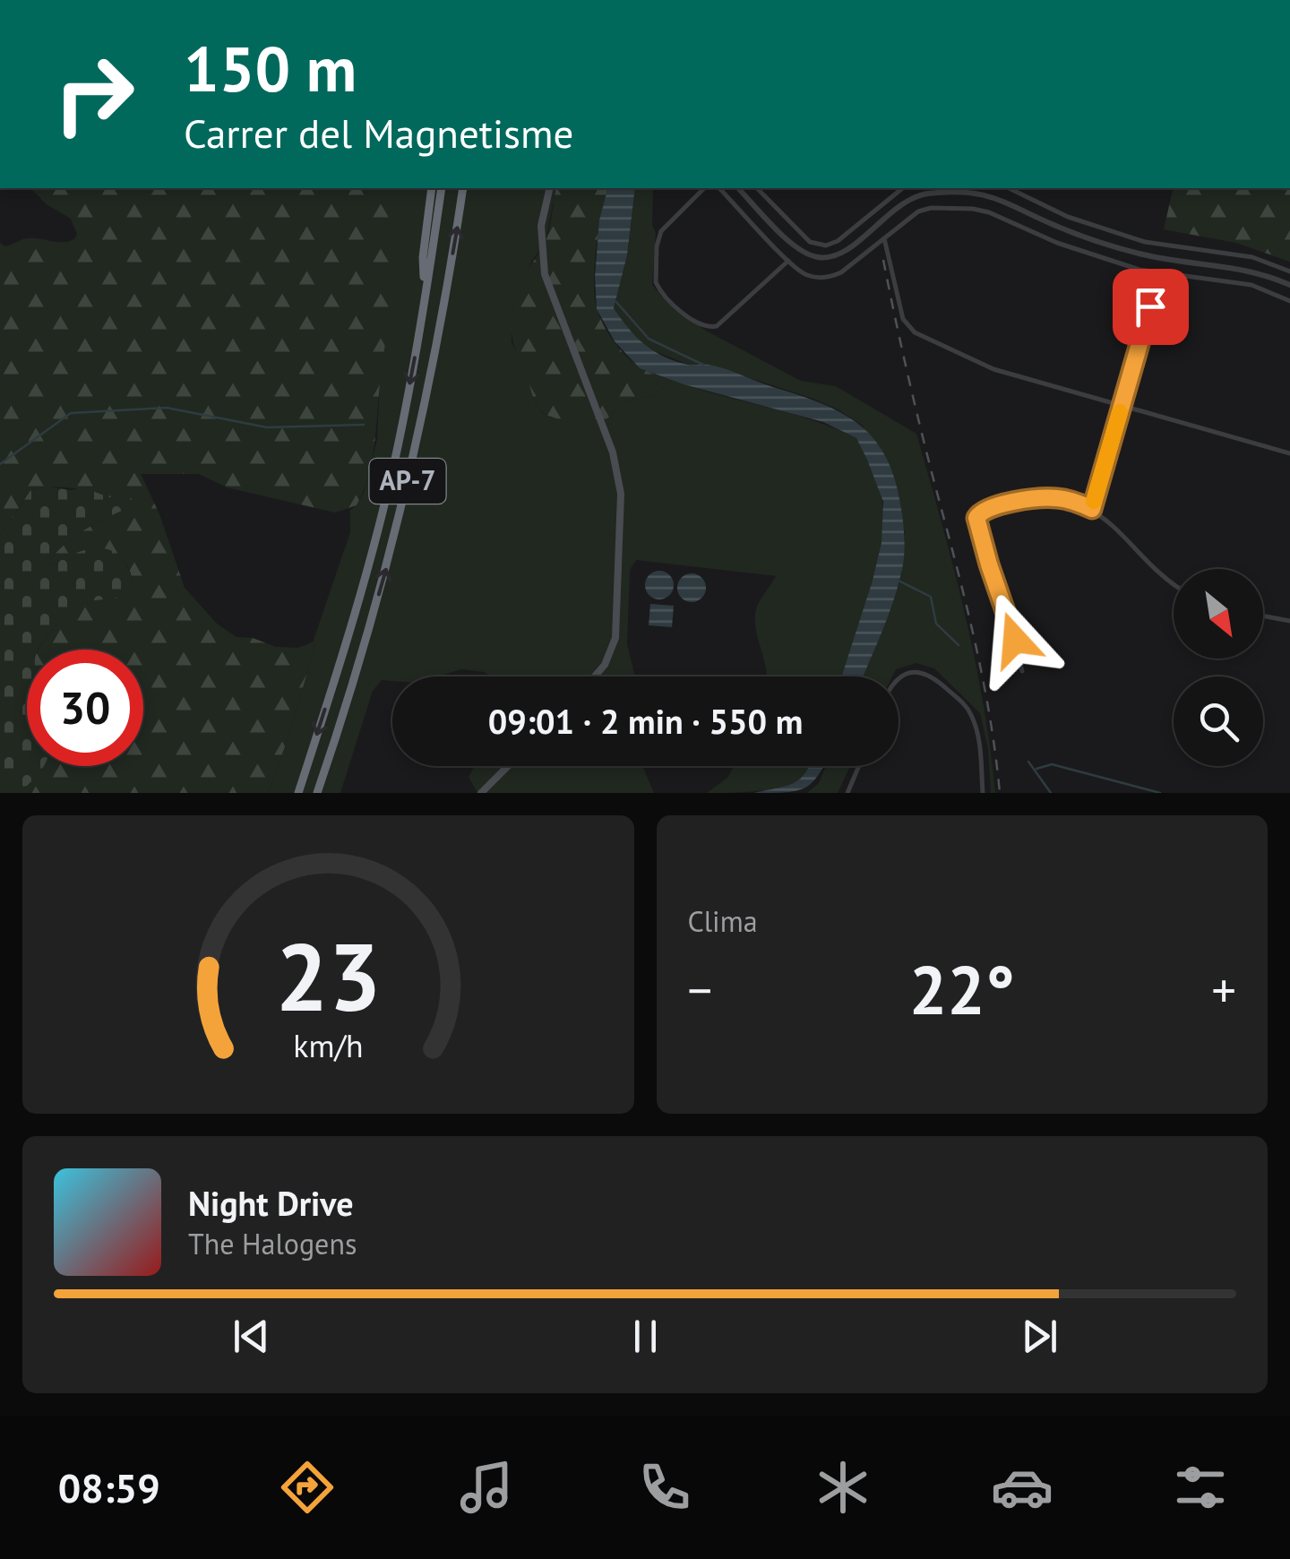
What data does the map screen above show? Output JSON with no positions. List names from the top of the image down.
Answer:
{
  "streets": {
    "highway": ["AP-7"]
  },
  "north": "bottom right",
  "page": {
    "turn": ["150 m", "Carrer del Magnetisme"],
    "limit": "30",
    "trip": "09:01 · 2 min · 550 m",
    "tile": "Clima",
    "heat": ["−", "22°", "+"],
    "song": ["Night Drive", "The Halogens"],
    "tabs": "08:59",
    "gauge": ["23", "km/h"]
  }
}
